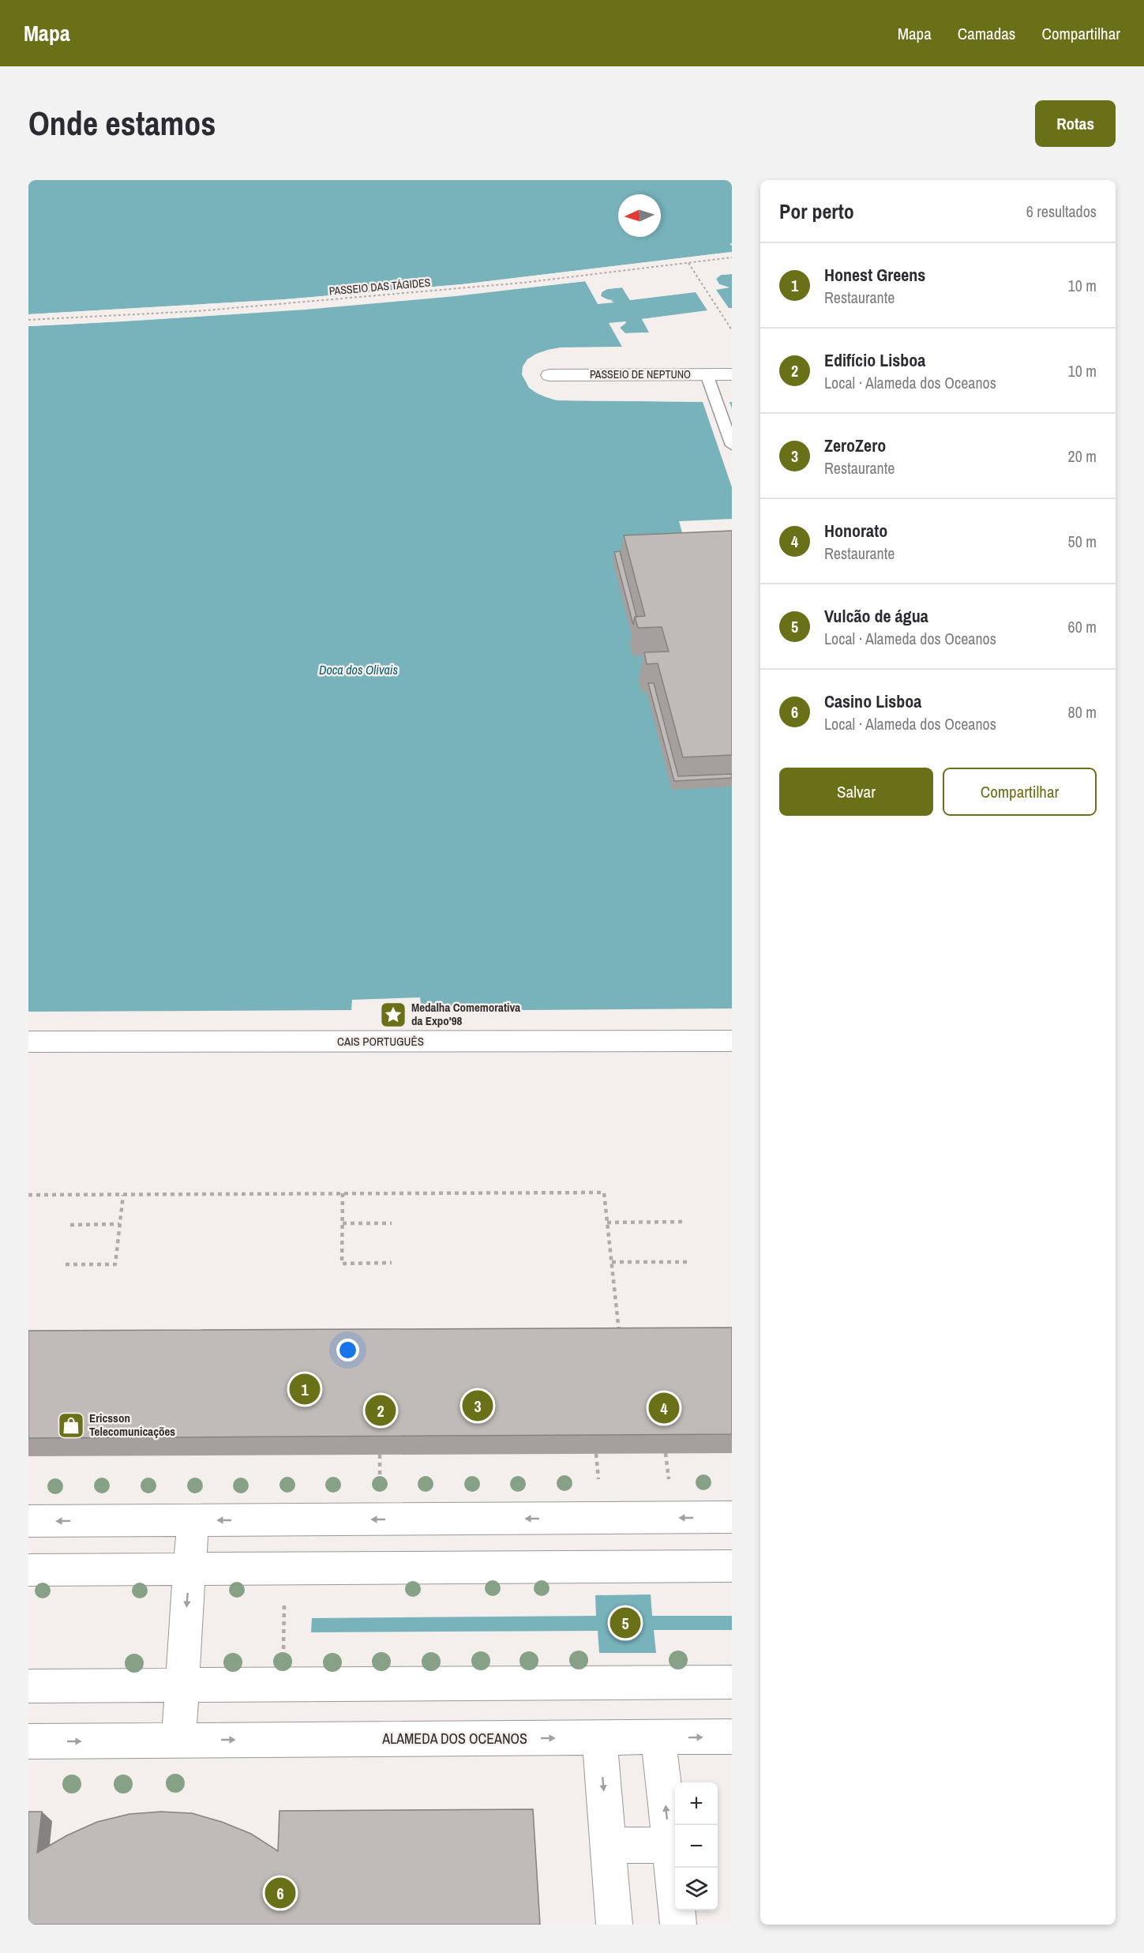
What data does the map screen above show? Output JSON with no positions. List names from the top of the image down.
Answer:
{
  "streets": {
    "street": ["PASSEIO DE NEPTUNO", "CAIS PORTUGUÊS", "ALAMEDA DOS OCEANOS"],
    "path": ["PASSEIO DAS TÁGIDES"]
  },
  "water": ["Doca dos Olivais"],
  "places": {
    "place": ["Medalha Comemorativa da Expo'98"],
    "shop": ["Ericsson Telecomunicações"]
  },
  "north": "left",
  "page": {
    "header": "Mapa",
    "nav": ["Mapa", "Camadas", "Compartilhar"],
    "buttons": [
      "Rotas",
      ["Salvar", "Compartilhar"]
    ],
    "title": "Onde estamos",
    "heading": ["Por perto", "6 resultados"],
    "list": [
      {
        "mark": "1",
        "name": "Honest Greens",
        "note": "Restaurante",
        "value": "10 m"
      },
      {
        "mark": "2",
        "name": "Edifício Lisboa",
        "note": "Local · Alameda dos Oceanos",
        "value": "10 m"
      },
      {
        "mark": "3",
        "name": "ZeroZero",
        "note": "Restaurante",
        "value": "20 m"
      },
      {
        "mark": "4",
        "name": "Honorato",
        "note": "Restaurante",
        "value": "50 m"
      },
      {
        "mark": "5",
        "name": "Vulcão de água",
        "note": "Local · Alameda dos Oceanos",
        "value": "60 m"
      },
      {
        "mark": "6",
        "name": "Casino Lisboa",
        "note": "Local · Alameda dos Oceanos",
        "value": "80 m"
      }
    ],
    "pins": [
      "1",
      "3",
      "4",
      "2",
      "5",
      "6"
    ],
    "map_buttons": ["+", "−"]
  }
}
